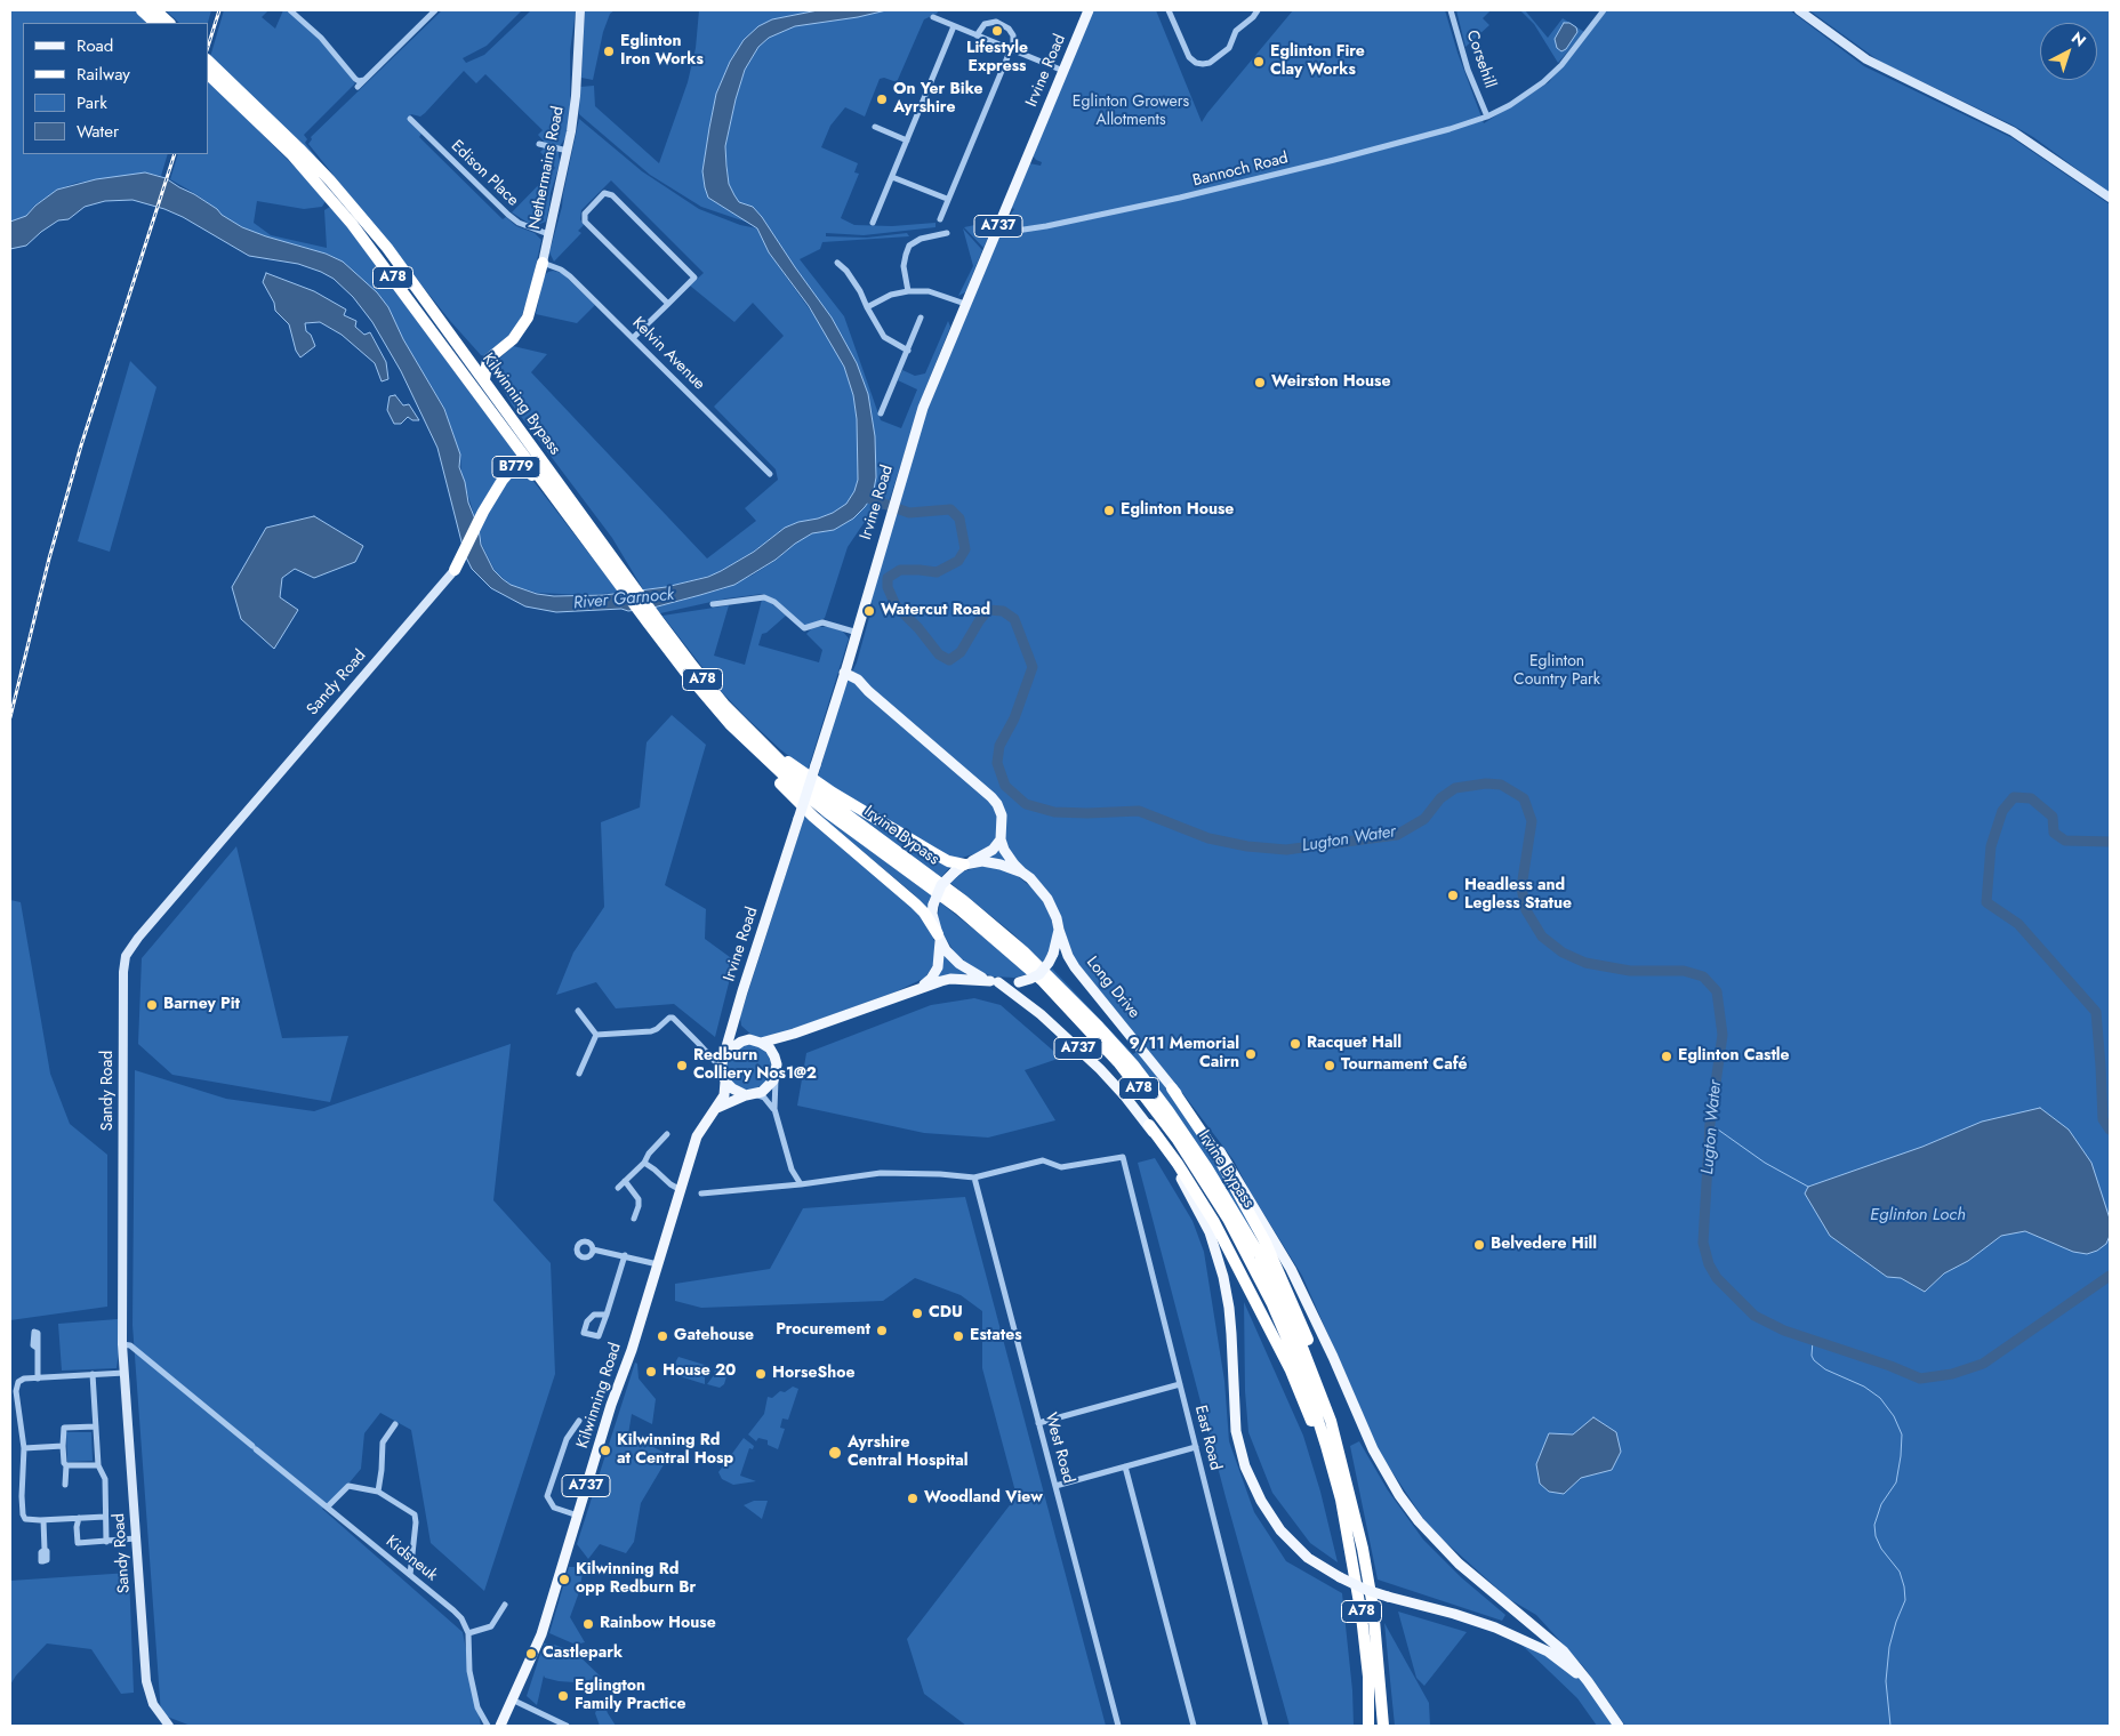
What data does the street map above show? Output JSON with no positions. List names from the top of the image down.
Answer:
{
  "streets": {
    "highway": [
      "A78",
      "Kilwinning Bypass",
      "B779",
      "Irvine Bypass"
    ],
    "main road": [
      "Irvine Road",
      "Nethermains Road",
      "A737",
      "Sandy Road",
      "Long Drive",
      "Kilwinning Road"
    ],
    "street": [
      "Corsehill",
      "Bannoch Road",
      "Edison Place",
      "Kelvin Avenue",
      "East Road",
      "West Road",
      "Kidsneuk"
    ]
  },
  "crossings": [
    ["Corsehill", "Bannoch Road"],
    ["Irvine Road", "Bannoch Road"],
    ["Irvine Road", "A737"],
    ["Irvine Road", "Kilwinning Road"],
    ["Nethermains Road", "Edison Place"],
    ["Nethermains Road", "Kelvin Avenue"],
    ["A737", "Long Drive"],
    ["A737", "Kilwinning Road"],
    ["Kilwinning Bypass", "B779"],
    ["Kilwinning Bypass", "Irvine Bypass"],
    ["B779", "Sandy Road"],
    ["Sandy Road", "Kidsneuk"],
    ["East Road", "West Road"]
  ],
  "water": ["River Garnock", "Lugton Water", "Eglinton Loch"],
  "parks": ["Eglinton Growers Allotments", "Eglinton Country Park"],
  "places": [
    "Lifestyle Express",
    "Eglinton Iron Works",
    "Eglinton Fire Clay Works",
    "On Yer Bike Ayrshire",
    "Weirston House",
    "Eglinton House",
    "Watercut Road",
    "Headless and Legless Statue",
    "Barney Pit",
    "Racquet Hall",
    "9/11 Memorial Cairn",
    "Eglinton Castle",
    "Redburn Colliery Nos1@2",
    "Tournament Café",
    "Belvedere Hill",
    "CDU",
    "Procurement",
    "Gatehouse",
    "Estates",
    "House 20",
    "HorseShoe",
    "Kilwinning Rd at Central Hosp",
    "Ayrshire Central Hospital",
    "Woodland View",
    "Kilwinning Rd opp Redburn Br",
    "Rainbow House",
    "Castlepark",
    "Eglington Family Practice"
  ],
  "legend": [
    "Road",
    "Railway",
    "Park",
    "Water"
  ],
  "north": "top right"
}
